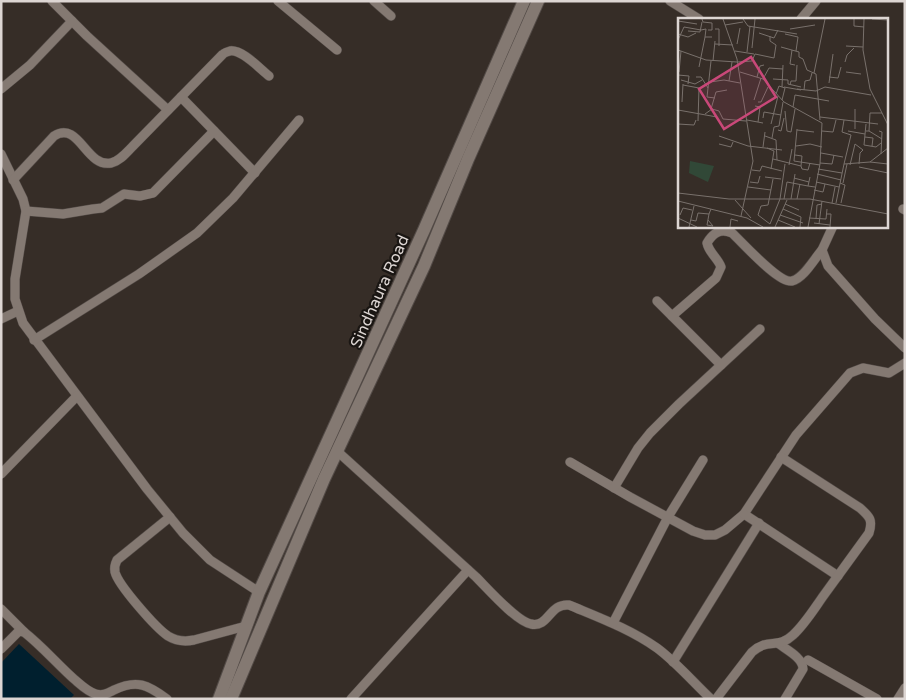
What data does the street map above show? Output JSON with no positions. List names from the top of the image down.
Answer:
{
  "streets": {
    "street": ["Sindhaura Road"]
  }
}
